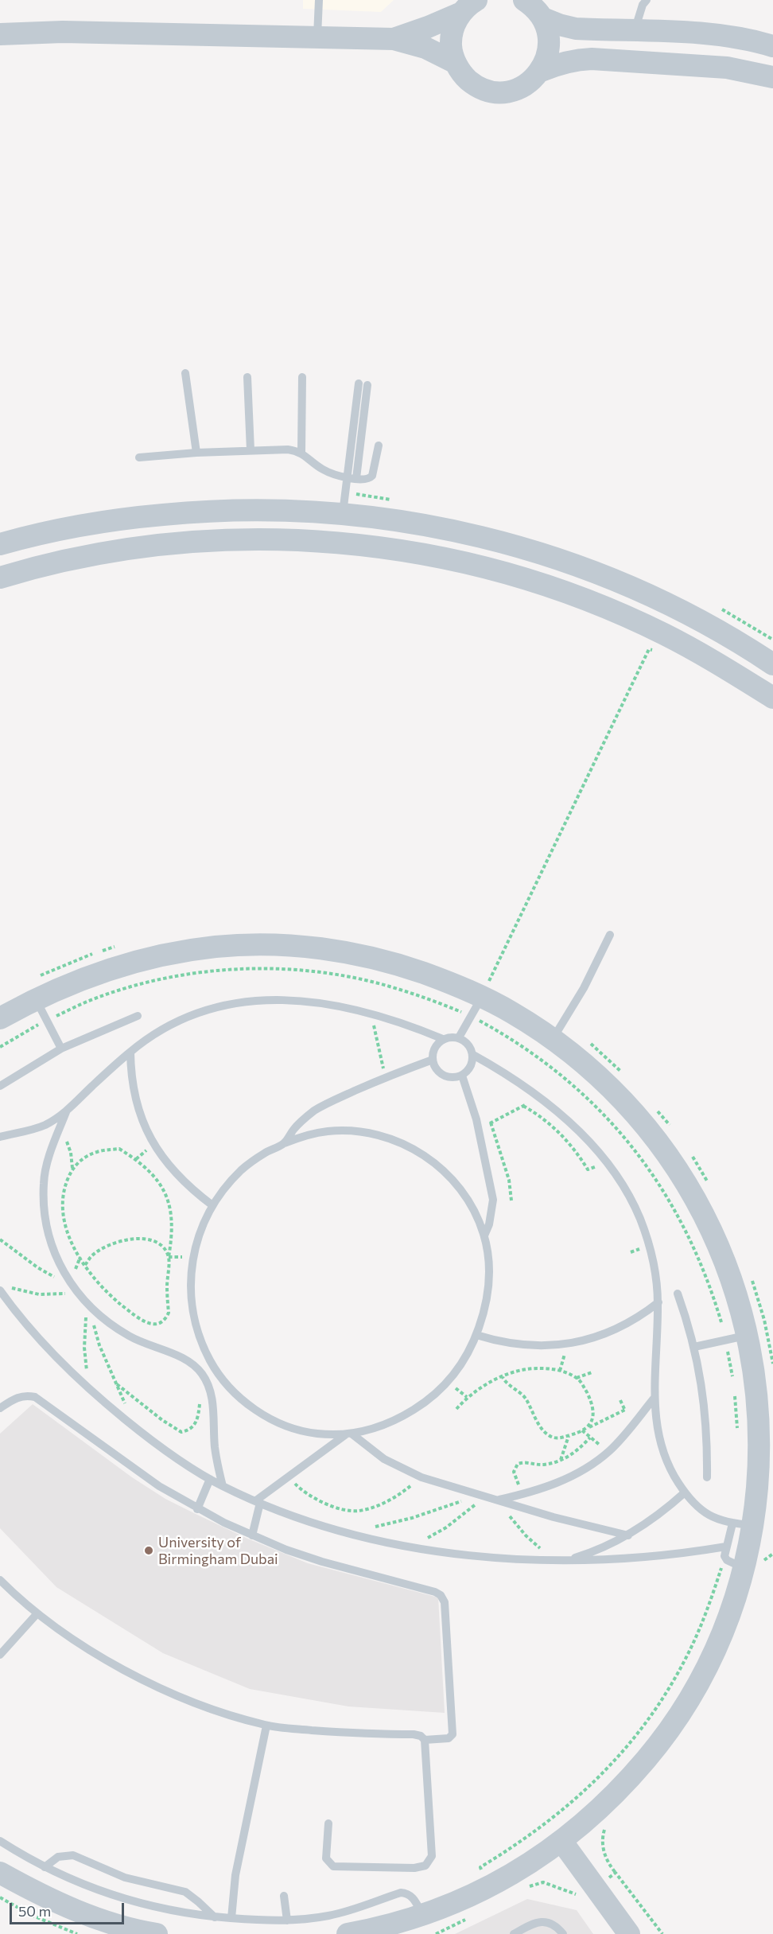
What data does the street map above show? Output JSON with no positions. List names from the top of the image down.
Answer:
{
  "places": ["University of Birmingham Dubai"],
  "scale_bar": "50 m"
}
